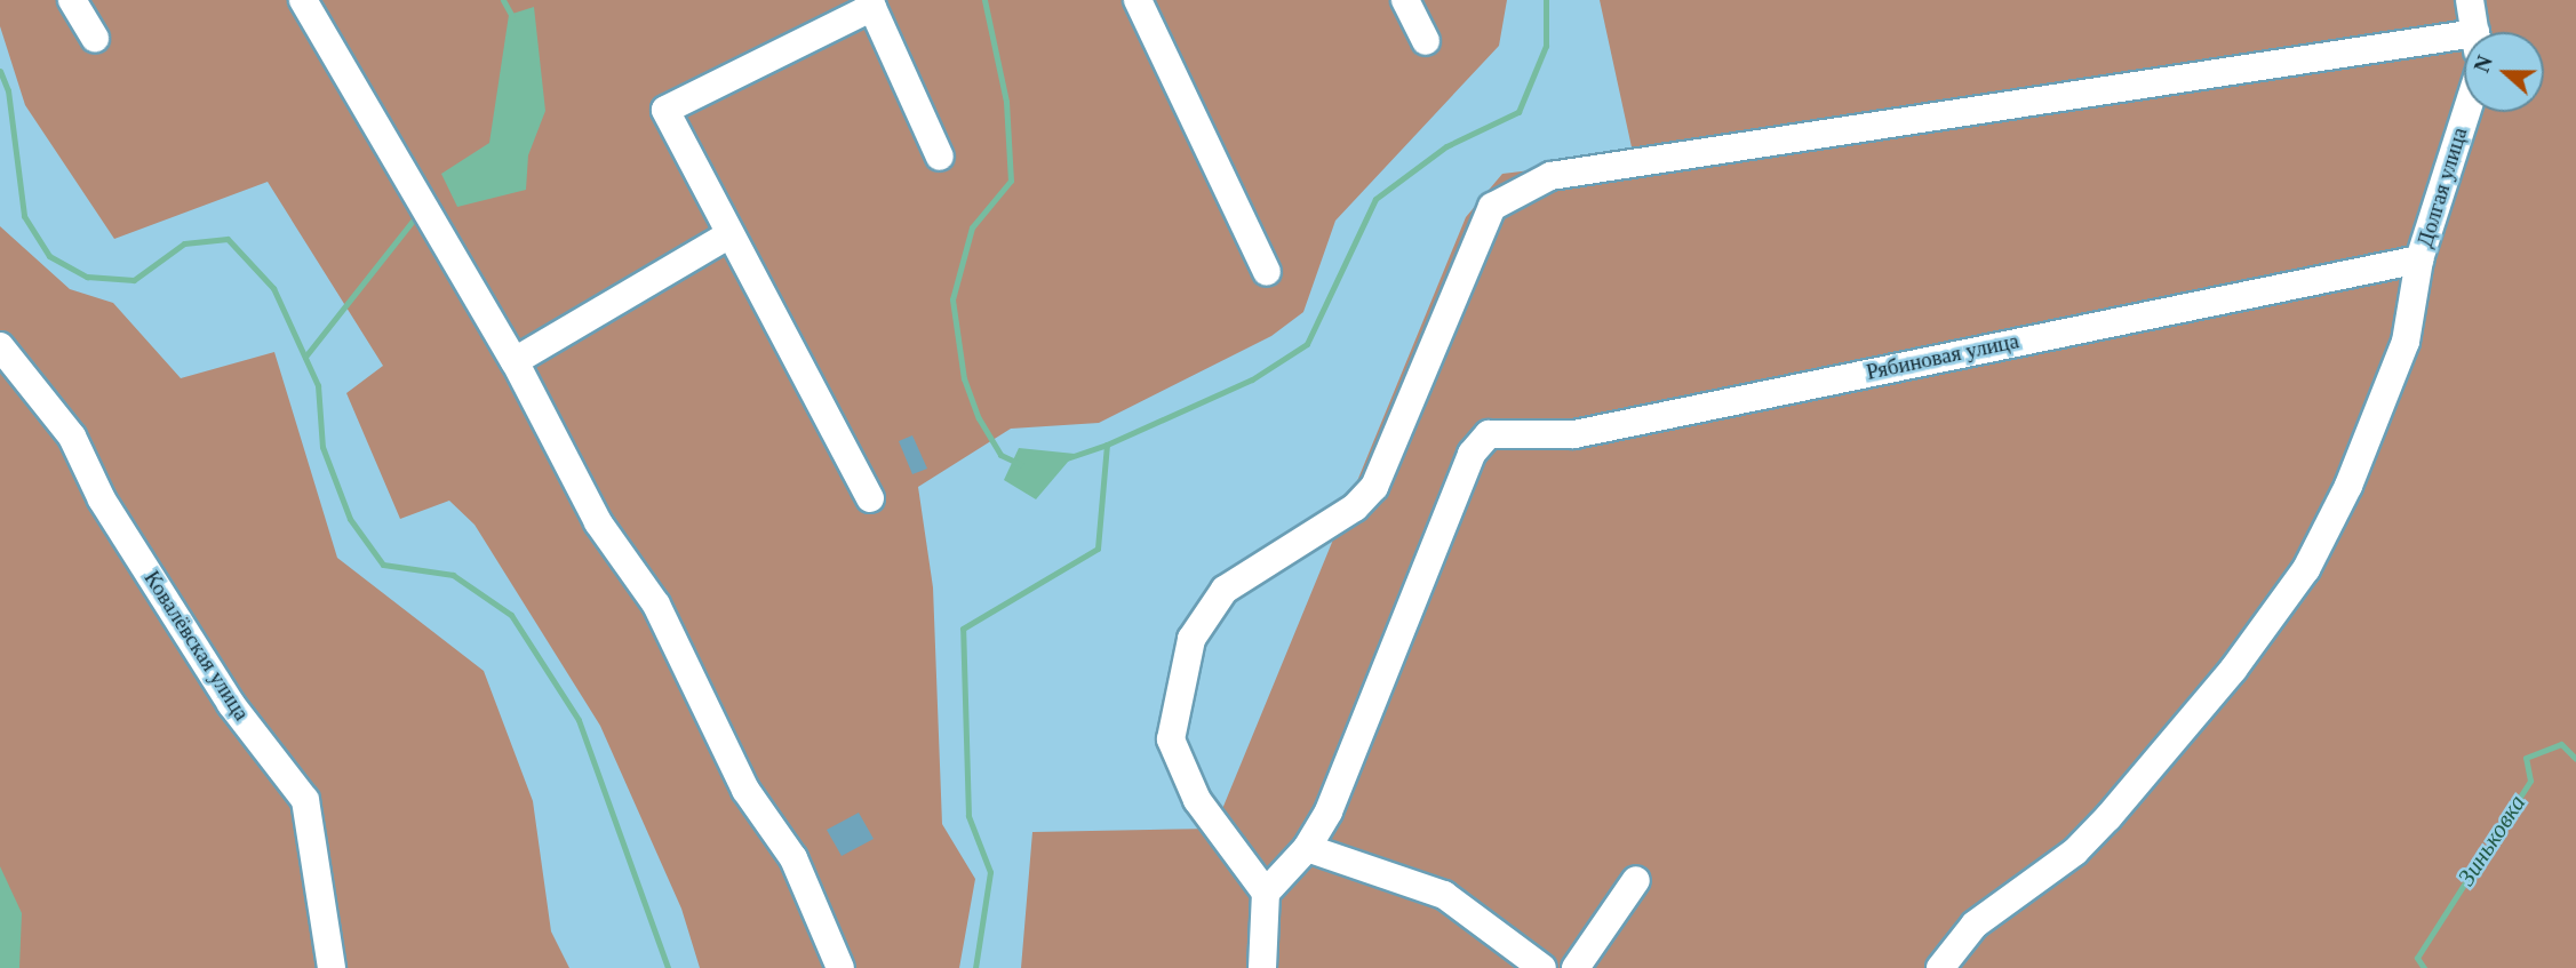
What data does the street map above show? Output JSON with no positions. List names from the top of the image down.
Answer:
{
  "streets": {
    "street": ["Долгая улица", "Рябиновая улица", "Ковалёвская улица"]
  },
  "crossings": [
    ["Долгая улица", "Рябиновая улица"]
  ],
  "water": ["Зиньковка"],
  "north": "left"
}
